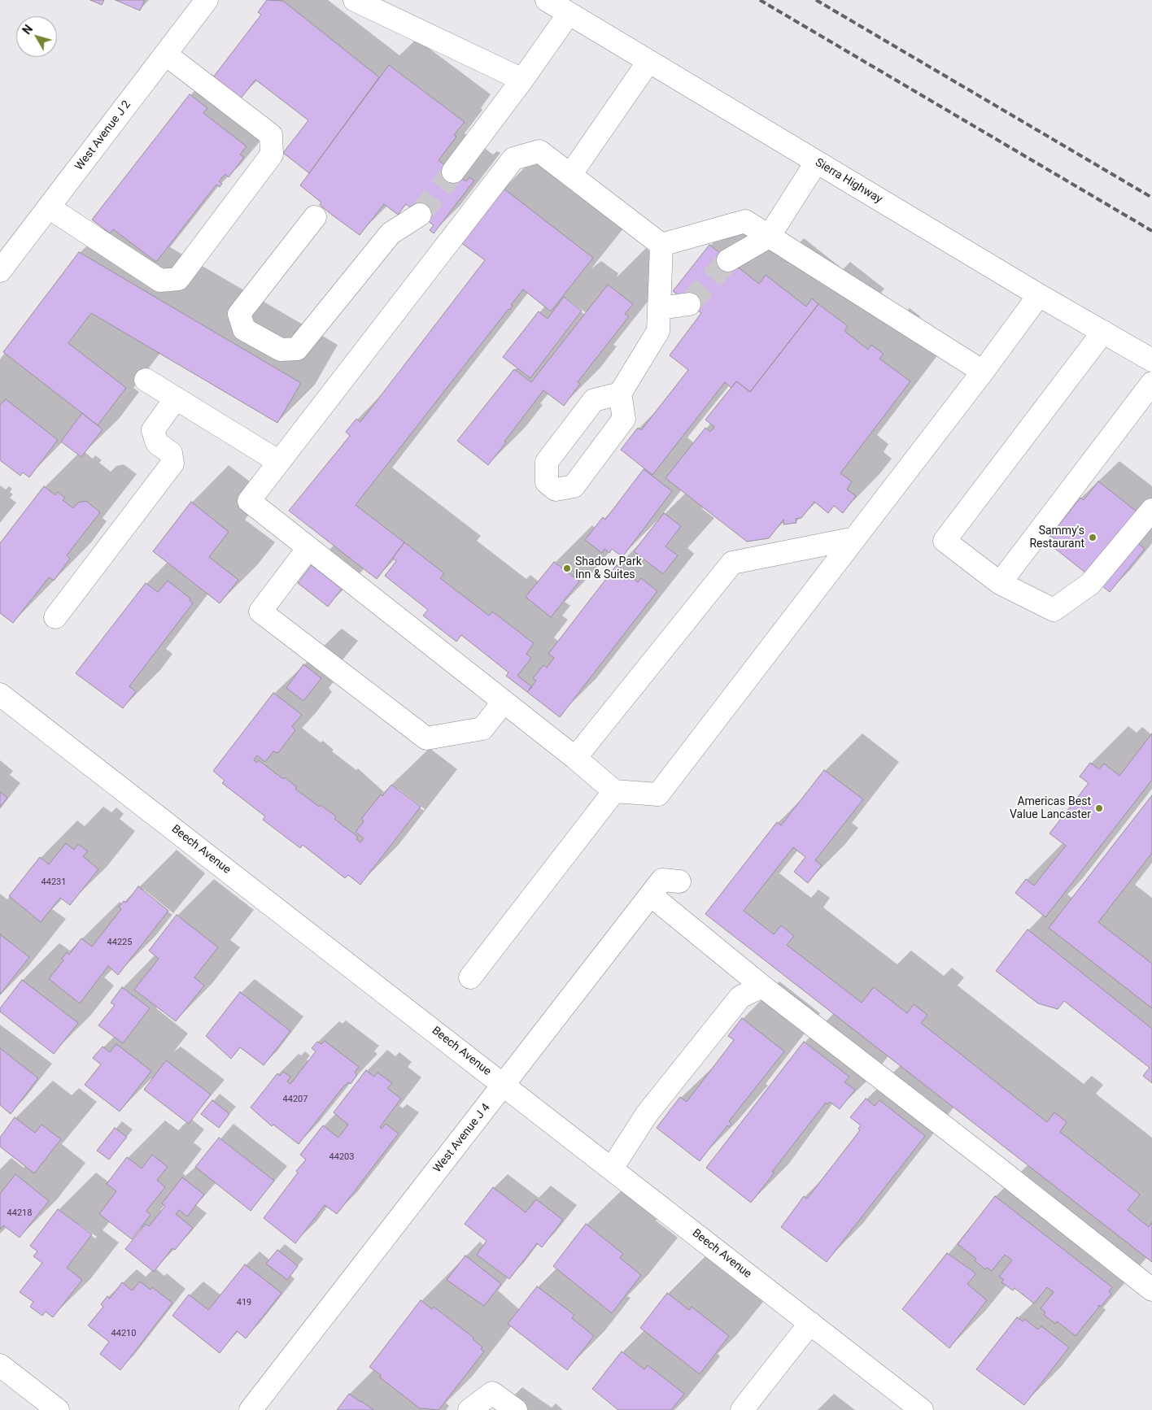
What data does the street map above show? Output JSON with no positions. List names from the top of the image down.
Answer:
{
  "streets": {
    "street": [
      "West Avenue J 2",
      "Sierra Highway",
      "Beech Avenue",
      "West Avenue J 4"
    ]
  },
  "crossings": [
    ["Beech Avenue", "West Avenue J 4"]
  ],
  "places": ["Sammy's Restaurant", "Shadow Park Inn & Suites", "Americas Best Value Lancaster"],
  "house_numbers": [
    "44231",
    "44225",
    "44207",
    "44203",
    "44218",
    "419",
    "44210"
  ],
  "north": "top left"
}
